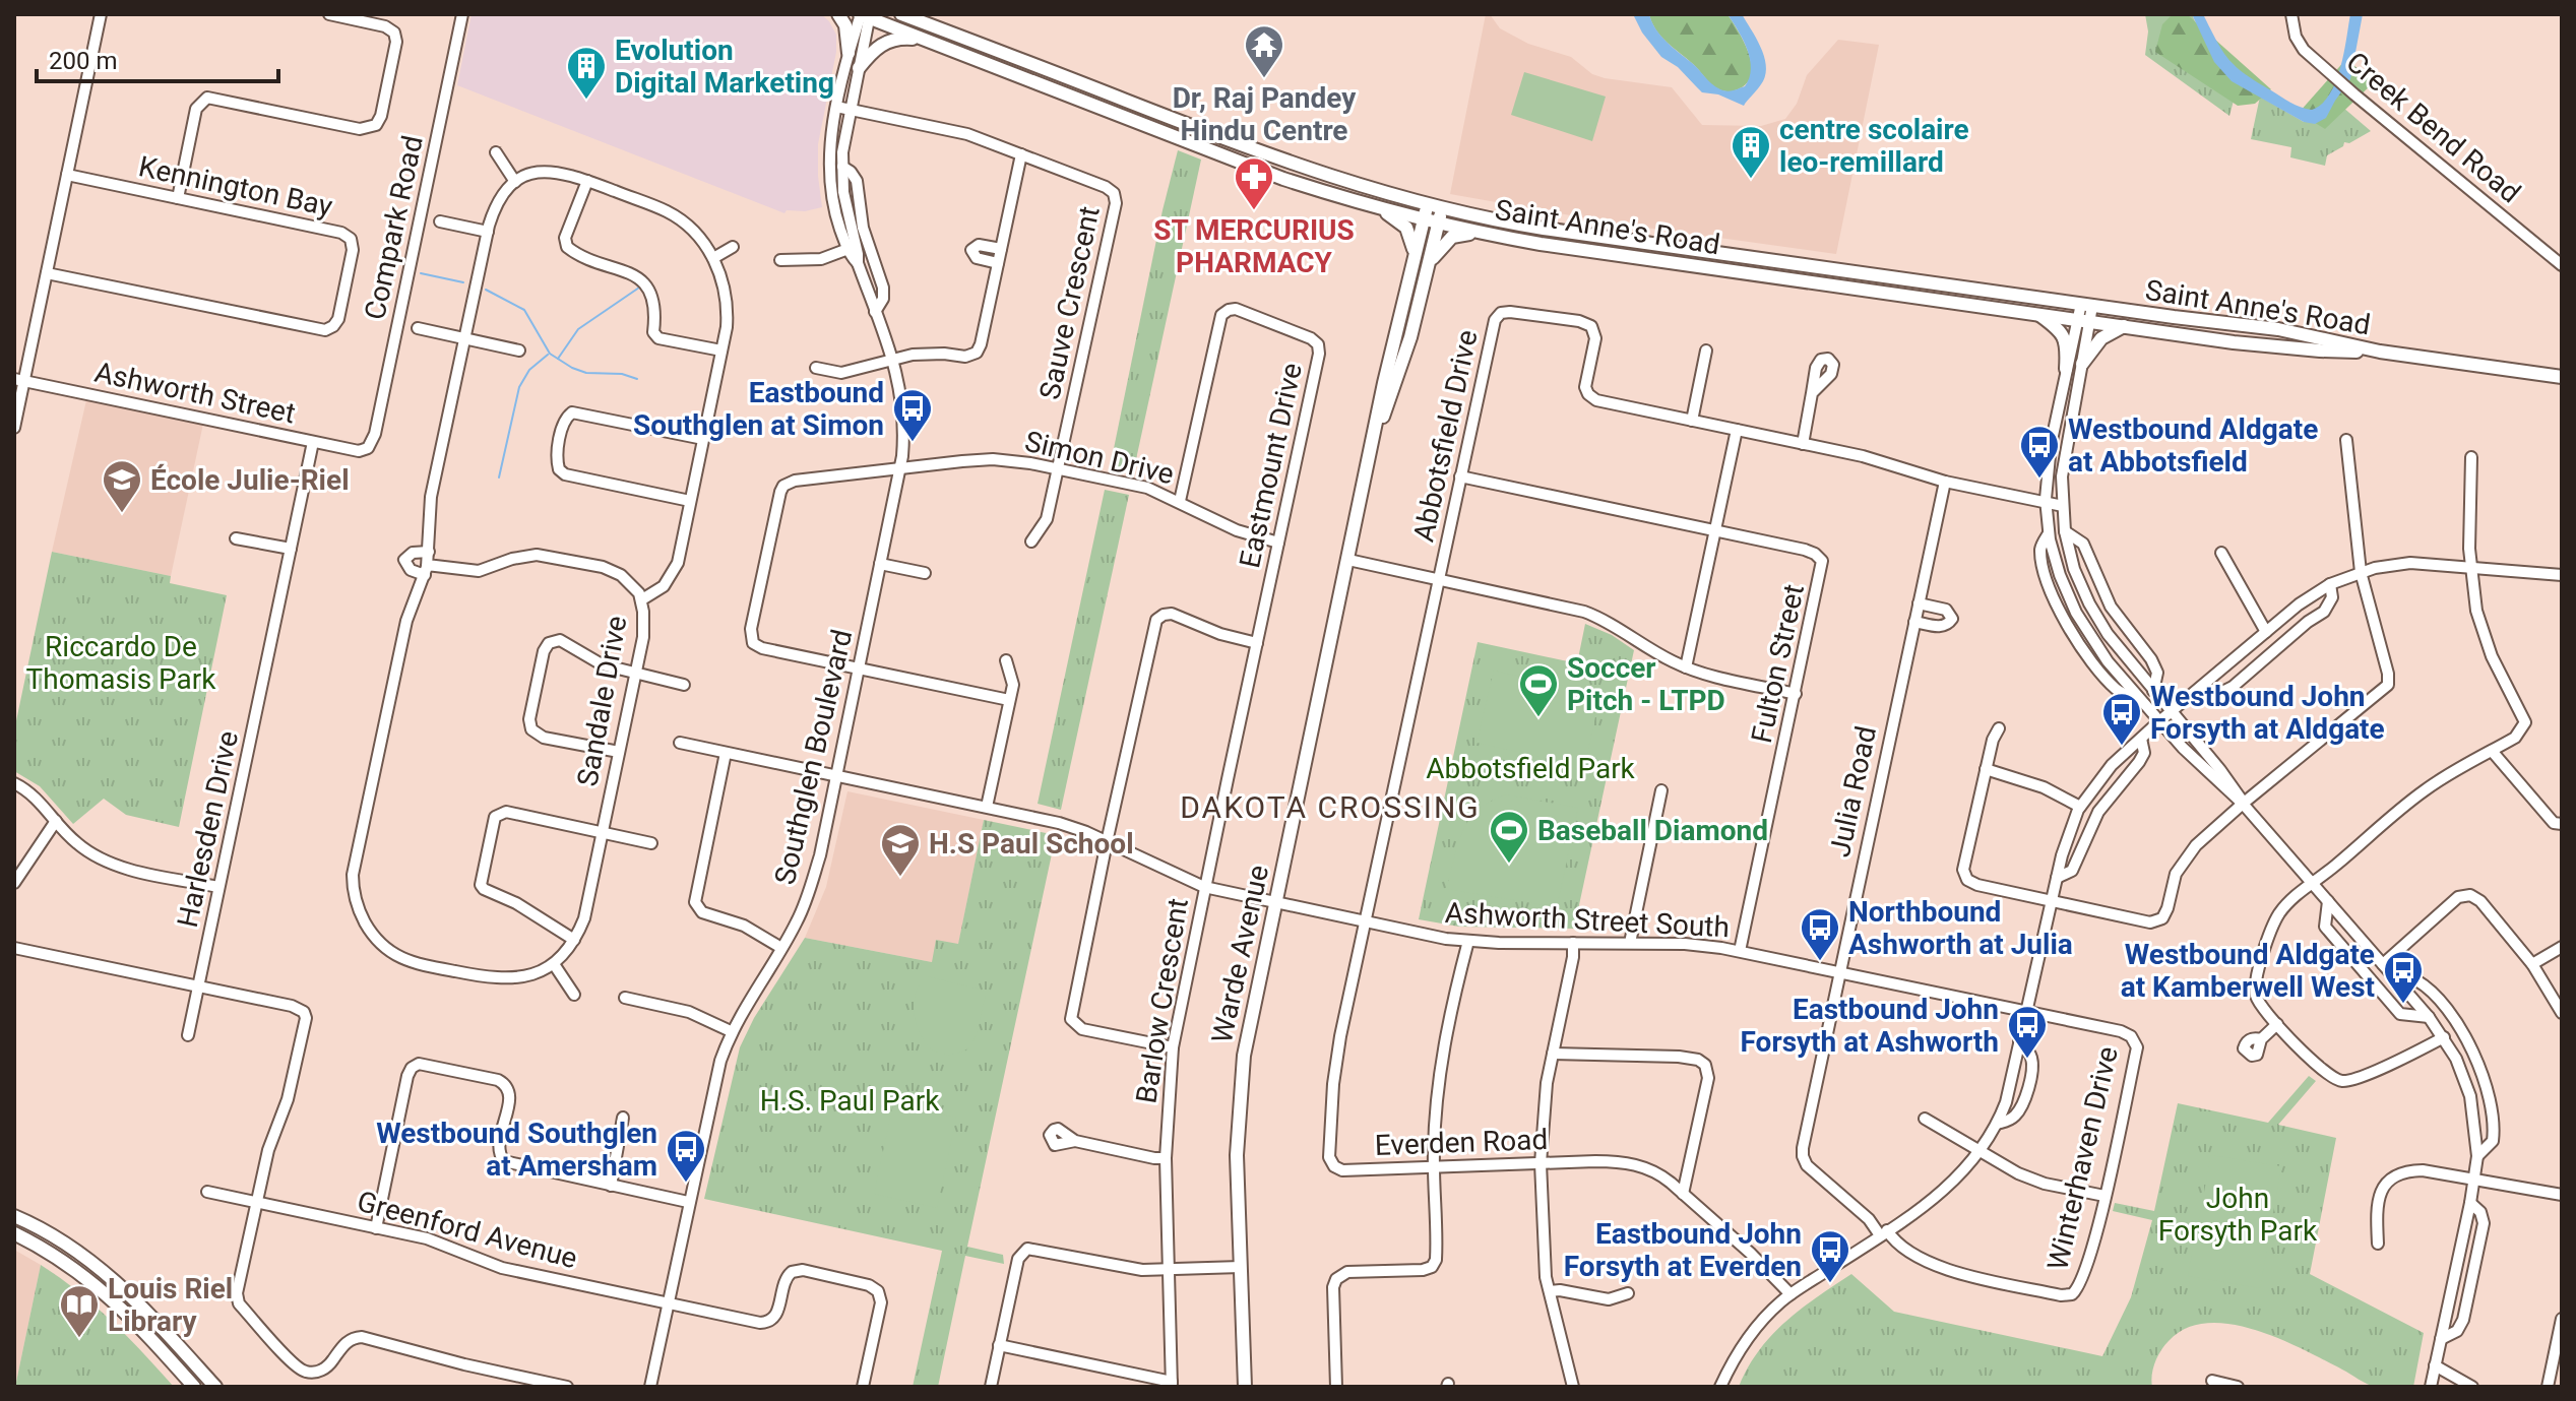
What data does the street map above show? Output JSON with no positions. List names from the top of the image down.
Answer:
{
  "streets": {
    "main road": ["Saint Anne's Road", "Warde Avenue"],
    "street": [
      "Creek Bend Road",
      "Kennington Bay",
      "Compark Road",
      "Sauve Crescent",
      "Ashworth Street",
      "Abbotsfield Drive",
      "Simon Drive",
      "Eastmount Drive",
      "Fulton Street",
      "Sandale Drive",
      "Southglen Boulevard",
      "Julia Road",
      "Harlesden Drive",
      "Ashworth Street South",
      "Barlow Crescent",
      "Everden Road",
      "Winterhaven Drive",
      "Greenford Avenue"
    ]
  },
  "crossings": [
    ["Saint Anne's Road", "Southglen Boulevard"],
    ["Saint Anne's Road", "Warde Avenue"],
    ["Compark Road", "Ashworth Street"],
    ["Sauve Crescent", "Simon Drive"],
    ["Sauve Crescent", "Southglen Boulevard"],
    ["Ashworth Street", "Harlesden Drive"],
    ["Abbotsfield Drive", "Fulton Street"],
    ["Abbotsfield Drive", "Julia Road"],
    ["Abbotsfield Drive", "Ashworth Street South"],
    ["Abbotsfield Drive", "Everden Road"],
    ["Simon Drive", "Eastmount Drive"],
    ["Simon Drive", "Southglen Boulevard"],
    ["Eastmount Drive", "Ashworth Street South"],
    ["Eastmount Drive", "Barlow Crescent"],
    ["Fulton Street", "Ashworth Street South"],
    ["Southglen Boulevard", "Ashworth Street South"],
    ["Southglen Boulevard", "Greenford Avenue"],
    ["Julia Road", "Ashworth Street South"],
    ["Julia Road", "Winterhaven Drive"],
    ["Ashworth Street South", "Warde Avenue"],
    ["Ashworth Street South", "Barlow Crescent"],
    ["Ashworth Street South", "Everden Road"],
    ["Ashworth Street South", "Winterhaven Drive"]
  ],
  "districts": ["DAKOTA CROSSING"],
  "parks": [
    "Riccardo De Thomasis Park",
    "Abbotsfield Park",
    "H.S. Paul Park",
    "John Forsyth Park"
  ],
  "places": {
    "temple": ["Dr, Raj Pandey Hindu Centre"],
    "building": ["Evolution Digital Marketing", "centre scolaire leo-remillard"],
    "pharmacy": ["ST MERCURIUS PHARMACY"],
    "bus stop": [
      "Eastbound Southglen at Simon",
      "Westbound Aldgate at Abbotsfield",
      "Westbound John Forsyth at Aldgate",
      "Northbound Ashworth at Julia",
      "Westbound Aldgate at Kamberwell West",
      "Eastbound John Forsyth at Ashworth",
      "Westbound Southglen at Amersham",
      "Eastbound John Forsyth at Everden"
    ],
    "school or university": ["École Julie-Riel", "H.S Paul School"],
    "sports": ["Soccer Pitch - LTPD", "Baseball Diamond"],
    "library": ["Louis Riel Library"]
  },
  "scale_bar": "200 m"
}
